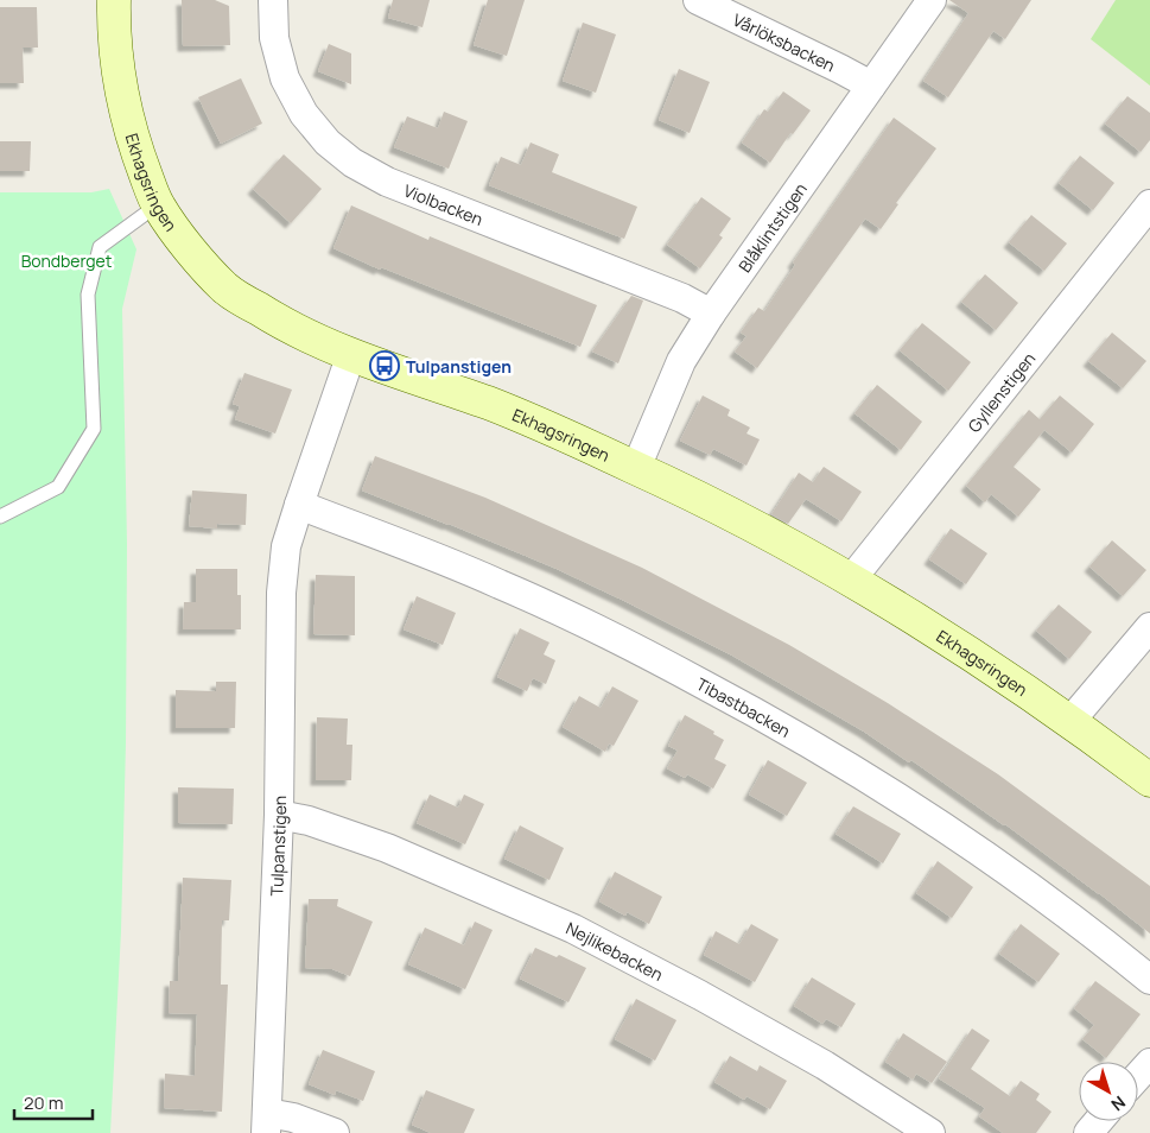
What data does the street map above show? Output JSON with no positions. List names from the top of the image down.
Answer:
{
  "streets": {
    "street": [
      "Vårlöksbacken",
      "Ekhagsringen",
      "Violbacken",
      "Blåklintstigen",
      "Gyllenstigen",
      "Tibastbacken",
      "Tulpanstigen",
      "Nejlikebacken"
    ]
  },
  "crossings": [
    ["Vårlöksbacken", "Blåklintstigen"],
    ["Ekhagsringen", "Blåklintstigen"],
    ["Ekhagsringen", "Gyllenstigen"],
    ["Ekhagsringen", "Tulpanstigen"],
    ["Violbacken", "Blåklintstigen"],
    ["Tibastbacken", "Tulpanstigen"],
    ["Tulpanstigen", "Nejlikebacken"]
  ],
  "parks": ["Bondberget"],
  "places": {
    "bus stop": ["Tulpanstigen"]
  },
  "scale_bar": "20 m",
  "north": "bottom right"
}
